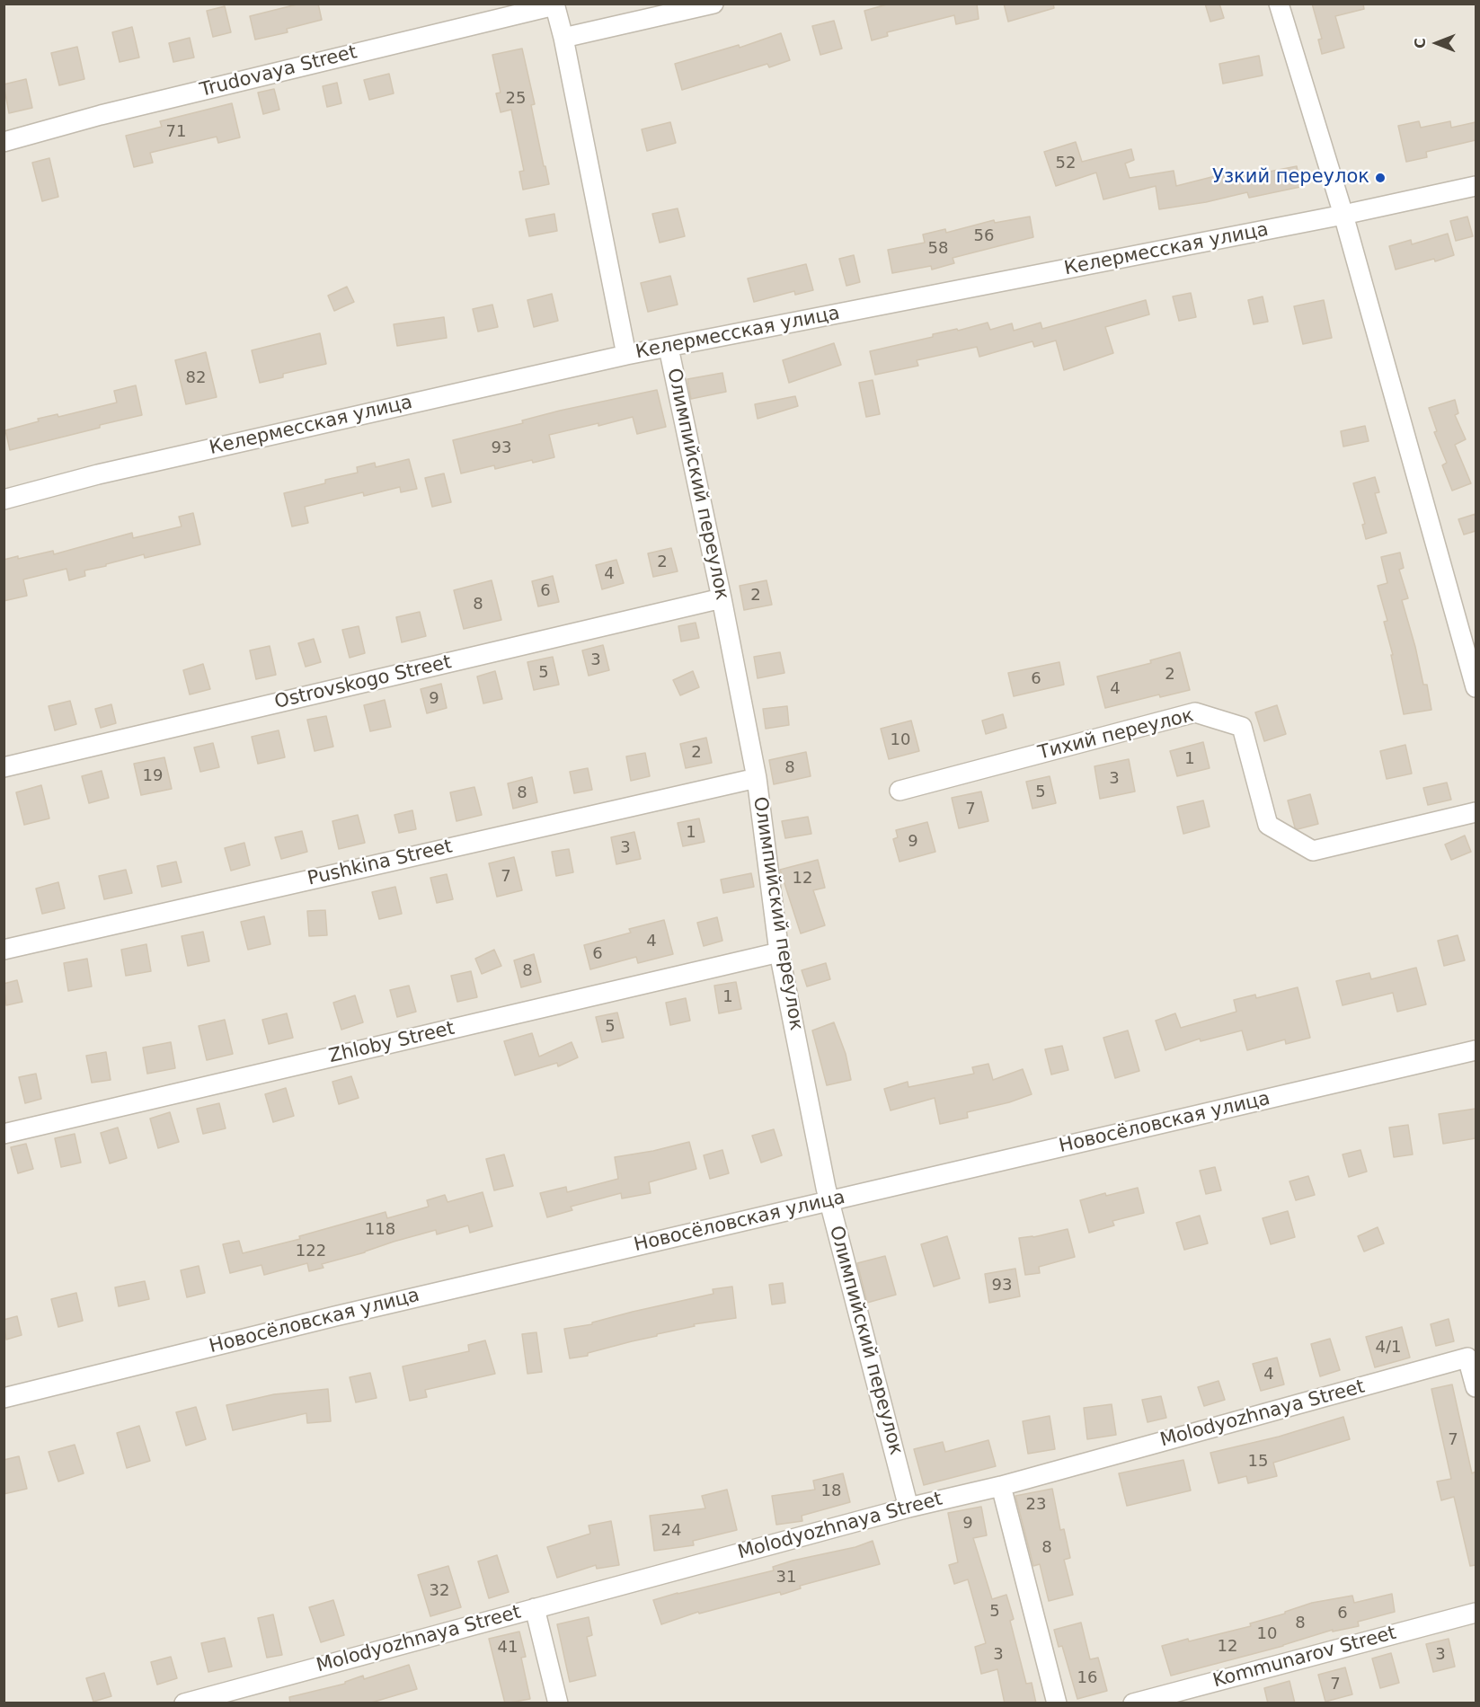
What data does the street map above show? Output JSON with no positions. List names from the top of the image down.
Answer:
{
  "streets": {
    "street": [
      "Trudovaya Street",
      "Келермесская улица",
      "Олимпийский переулок",
      "Ostrovskogo Street",
      "Тихий переулок",
      "Pushkina Street",
      "Zhloby Street",
      "Новосёловская улица",
      "Molodyozhnaya Street",
      "Kommunarov Street"
    ]
  },
  "crossings": [
    ["Келермесская улица", "Олимпийский переулок"],
    ["Олимпийский переулок", "Ostrovskogo Street"],
    ["Олимпийский переулок", "Pushkina Street"],
    ["Олимпийский переулок", "Zhloby Street"],
    ["Олимпийский переулок", "Новосёловская улица"],
    ["Олимпийский переулок", "Molodyozhnaya Street"]
  ],
  "places": ["Узкий переулок"],
  "house_numbers": [
    "25",
    "71",
    "52",
    "56",
    "58",
    "82",
    "93",
    "2",
    "4",
    "6",
    "2",
    "8",
    "3",
    "5",
    "2",
    "6",
    "4",
    "9",
    "10",
    "2",
    "1",
    "8",
    "19",
    "3",
    "5",
    "8",
    "7",
    "1",
    "9",
    "3",
    "7",
    "12",
    "4",
    "6",
    "8",
    "1",
    "5",
    "118",
    "122",
    "93",
    "4/1",
    "4",
    "7",
    "15",
    "18",
    "23",
    "9",
    "24",
    "8",
    "31",
    "32",
    "5",
    "6",
    "8",
    "10",
    "12",
    "41",
    "3",
    "3",
    "16",
    "7"
  ],
  "north": "left"
}
